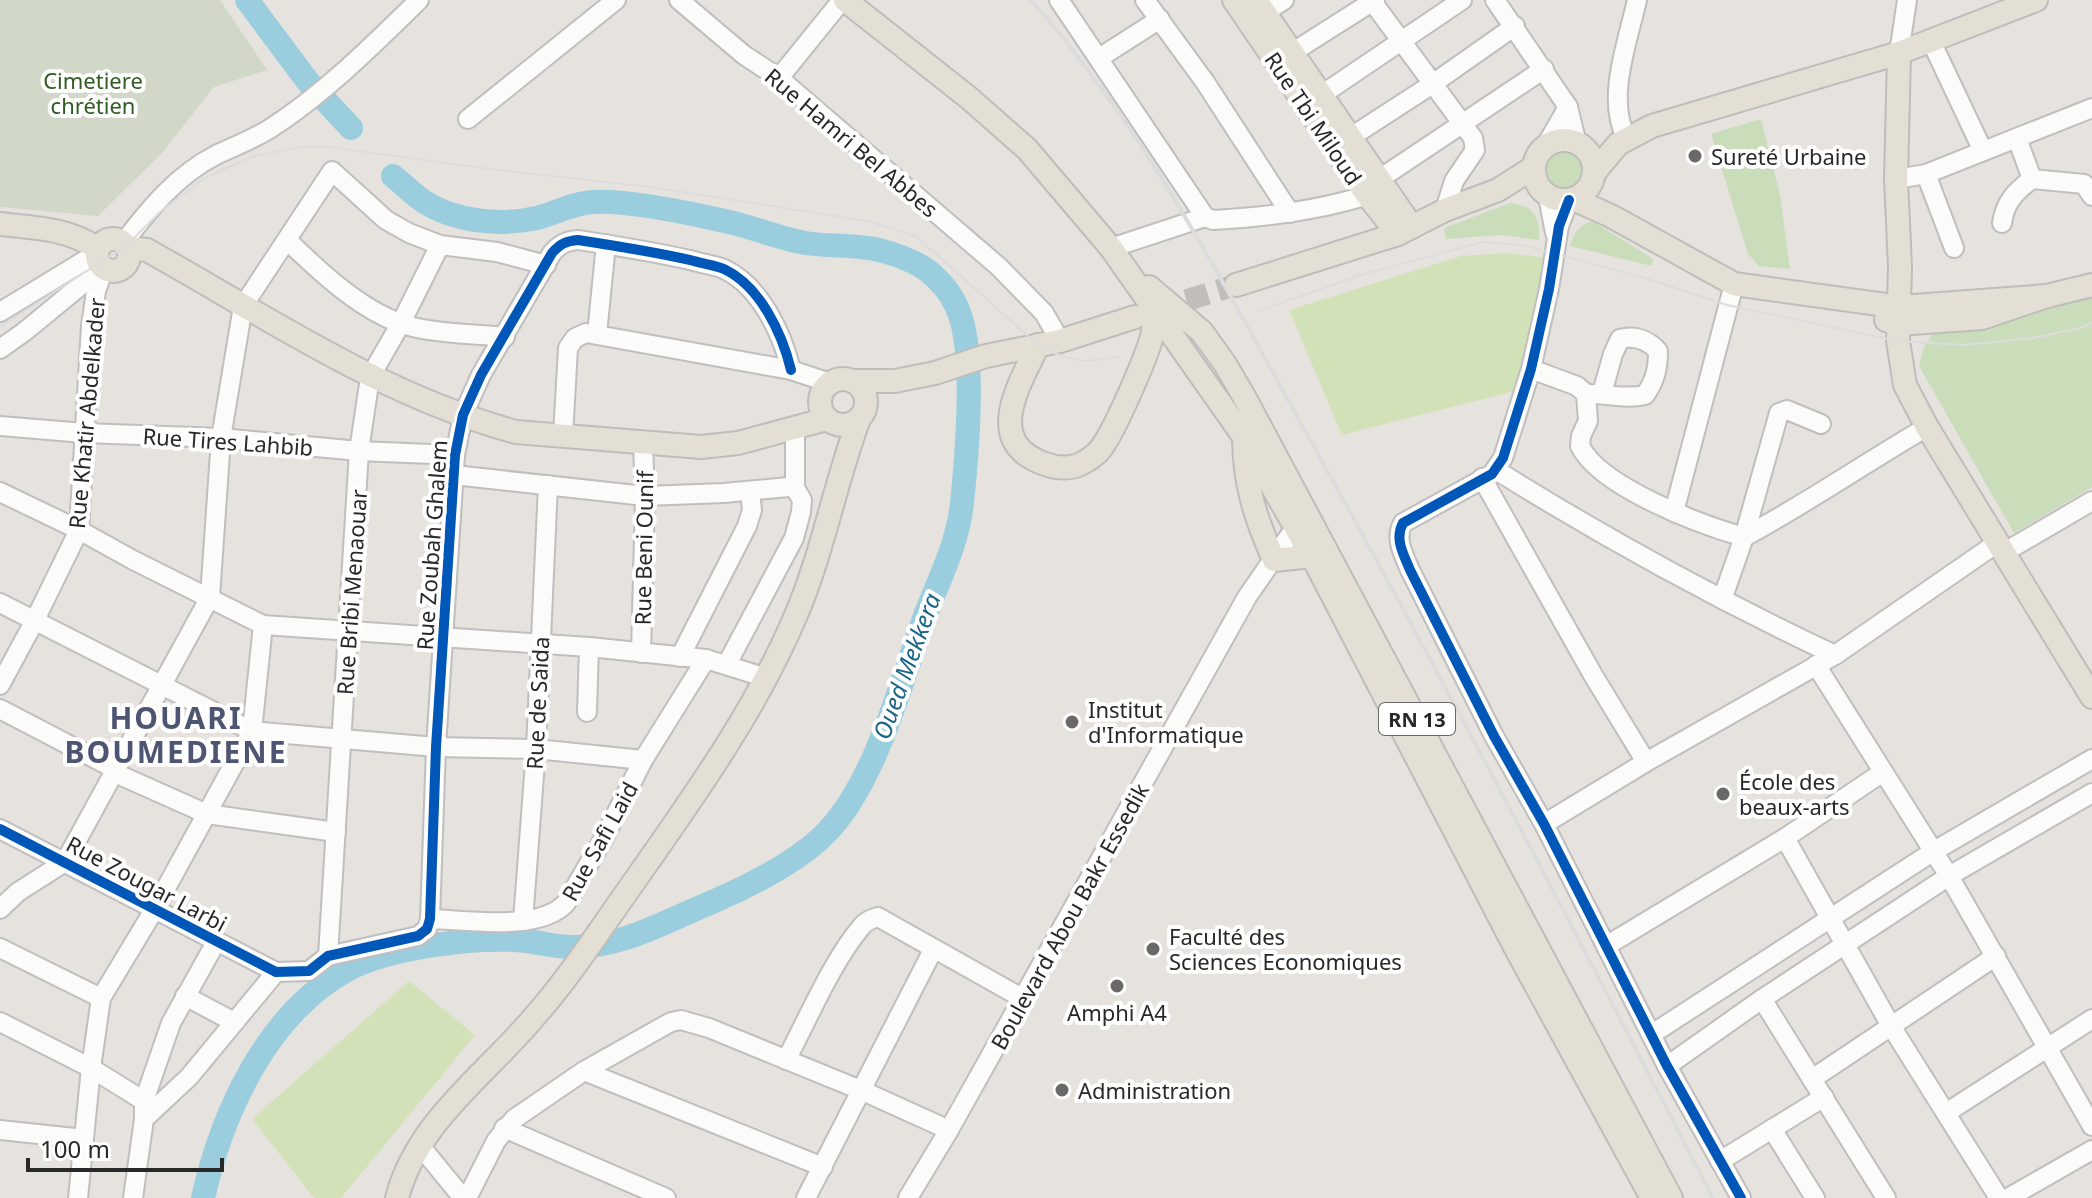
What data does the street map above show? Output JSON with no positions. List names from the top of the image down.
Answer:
{
  "streets": {
    "main road": ["Rue Tbi Miloud", "RN 13"],
    "street": [
      "Rue Hamri Bel Abbes",
      "Rue Khatir Abdelkader",
      "Rue Tires Lahbib",
      "Rue Zoubah Ghalem",
      "Rue Beni Ounif",
      "Rue Bribi Menaouar",
      "Rue de Saida",
      "Rue Safi Laid",
      "Rue Zougar Larbi",
      "Boulevard Abou Bakr Essedik"
    ]
  },
  "crossings": [
    ["Rue Khatir Abdelkader", "Rue Tires Lahbib"],
    ["Rue Tires Lahbib", "Rue Zoubah Ghalem"],
    ["Rue Tires Lahbib", "Rue Bribi Menaouar"],
    ["Rue Zoubah Ghalem", "Rue Safi Laid"],
    ["Rue de Saida", "Rue Safi Laid"],
    ["RN 13", "Boulevard Abou Bakr Essedik"]
  ],
  "districts": ["HOUARI BOUMEDIENE"],
  "water": ["Oued Mekkera"],
  "parks": ["Cimetiere chrétien"],
  "places": [
    "Sureté Urbaine",
    "Institut d'Informatique",
    "École des beaux-arts",
    "Faculté des Sciences Economiques",
    "Amphi A4",
    "Administration"
  ],
  "scale_bar": "100 m"
}
